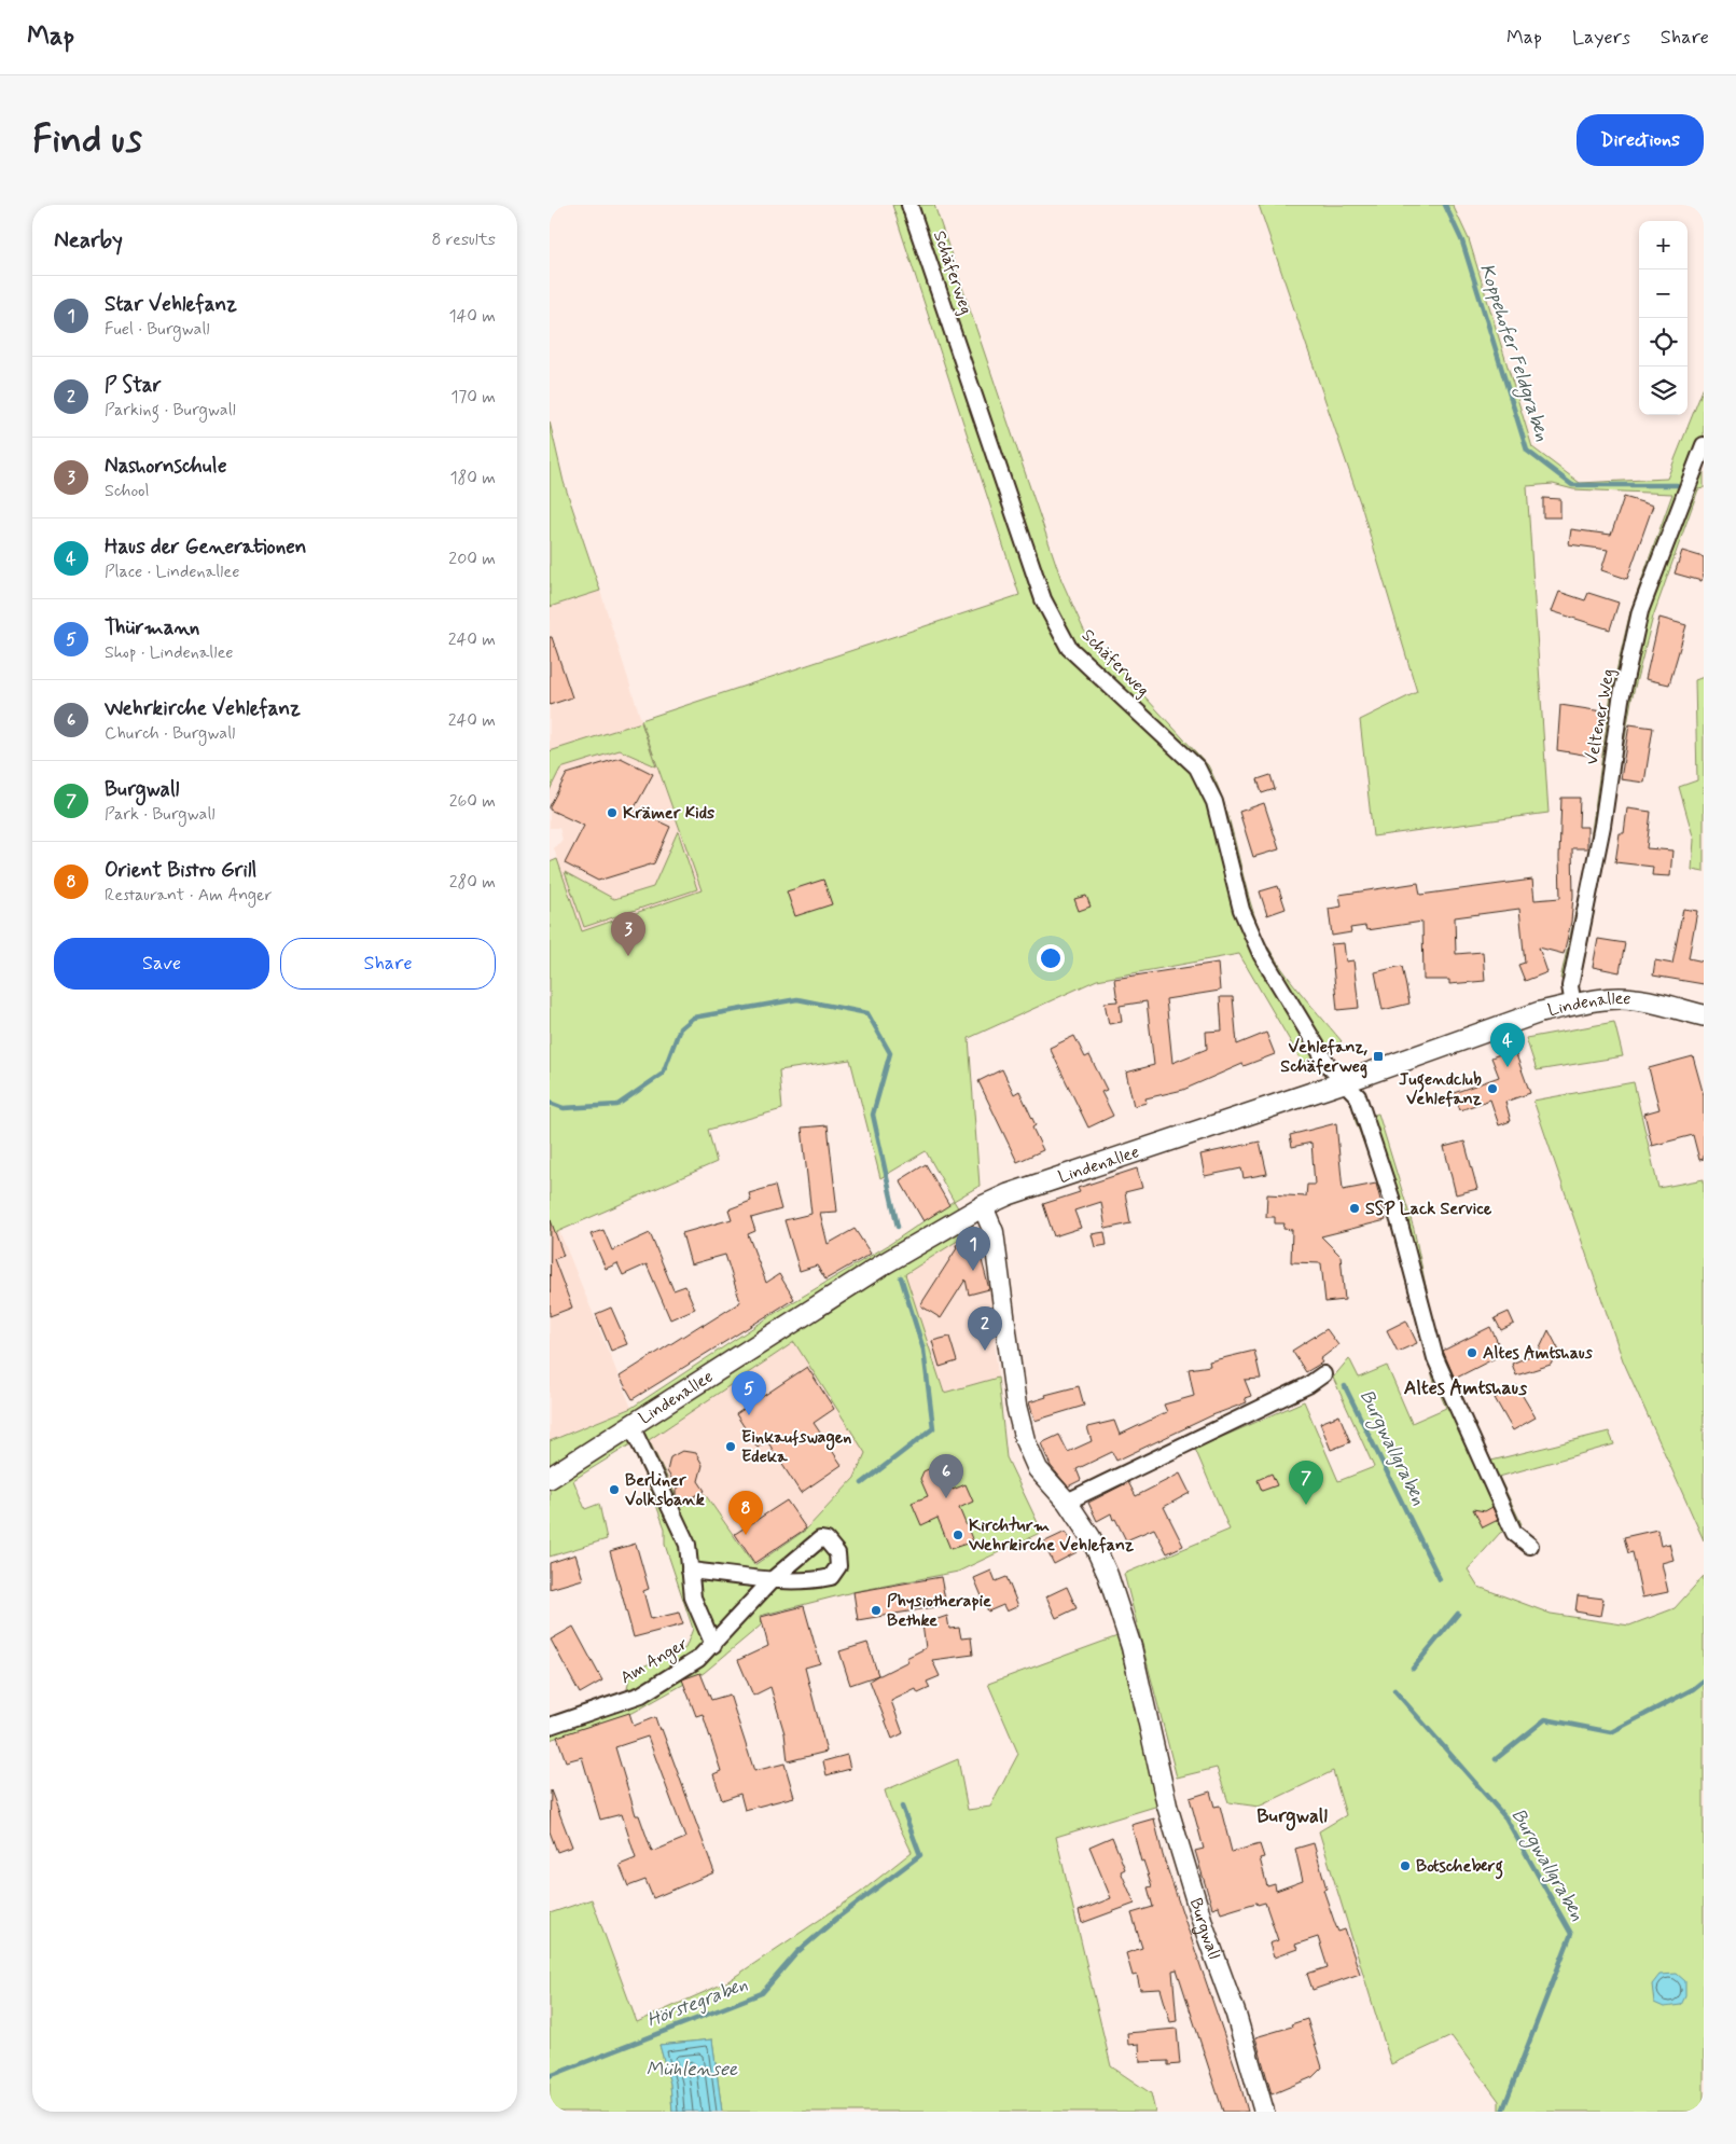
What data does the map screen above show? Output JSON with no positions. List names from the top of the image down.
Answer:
{
  "streets": {
    "main road": ["Lindenallee"],
    "street": [
      "Schäferweg",
      "Veltener Weg",
      "Am Anger",
      "Burgwall"
    ]
  },
  "crossings": [
    ["Schäferweg", "Lindenallee"],
    ["Veltener Weg", "Lindenallee"],
    ["Lindenallee", "Am Anger"],
    ["Lindenallee", "Burgwall"]
  ],
  "districts": ["Altes Amtshaus", "Burgwall"],
  "water": [
    "Koppehofer Feldgraben",
    "Burgwallgraben",
    "Hörstegraben",
    "Mühlensee"
  ],
  "places": {
    "other": [
      "Krämer Kids",
      "Jugendclub Vehlefanz",
      "SSP Lack Service",
      "Altes Amtshaus",
      "Einkaufswagen Edeka",
      "Berliner Volksbank",
      "Kirchturm Wehrkirche Vehlefanz",
      "Physiotherapie Bethke",
      "Botscheberg"
    ],
    "transit": ["Vehlefanz, Schäferweg"]
  },
  "page": {
    "header": "Map",
    "nav": ["Map", "Layers", "Share"],
    "buttons": [
      "Directions",
      ["Save", "Share"]
    ],
    "title": "Find us",
    "heading": ["Nearby", "8 results"],
    "map_buttons": ["+", "−"],
    "list": [
      {
        "mark": "1",
        "name": "Star Vehlefanz",
        "note": "Fuel · Burgwall",
        "value": "140 m"
      },
      {
        "mark": "2",
        "name": "P Star",
        "note": "Parking · Burgwall",
        "value": "170 m"
      },
      {
        "mark": "3",
        "name": "Nashornschule",
        "note": "School",
        "value": "180 m"
      },
      {
        "mark": "4",
        "name": "Haus der Generationen",
        "note": "Place · Lindenallee",
        "value": "200 m"
      },
      {
        "mark": "5",
        "name": "Thürmann",
        "note": "Shop · Lindenallee",
        "value": "240 m"
      },
      {
        "mark": "6",
        "name": "Wehrkirche Vehlefanz",
        "note": "Church · Burgwall",
        "value": "240 m"
      },
      {
        "mark": "7",
        "name": "Burgwall",
        "note": "Park · Burgwall",
        "value": "260 m"
      },
      {
        "mark": "8",
        "name": "Orient Bistro Grill",
        "note": "Restaurant · Am Anger",
        "value": "280 m"
      }
    ],
    "pins": [
      "3",
      "4",
      "1",
      "2",
      "5",
      "6",
      "7",
      "8"
    ]
  }
}
